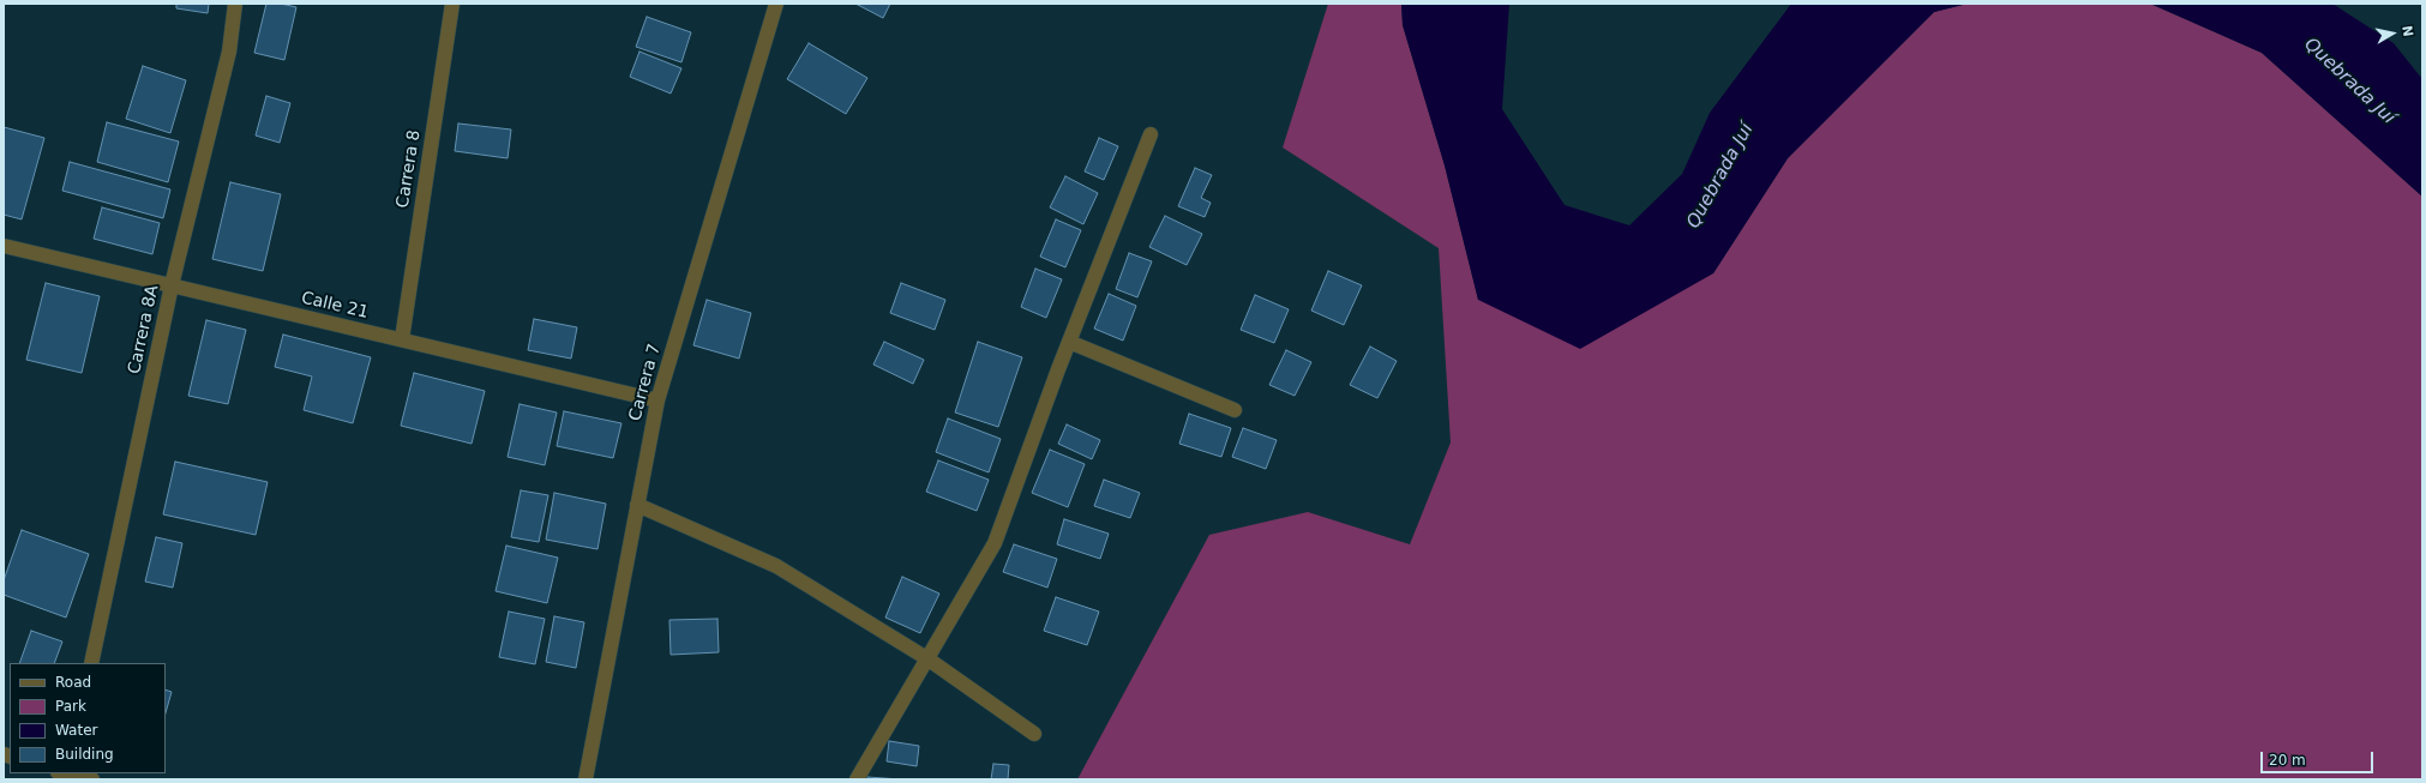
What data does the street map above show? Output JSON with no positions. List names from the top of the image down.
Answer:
{
  "streets": {
    "street": [
      "Carrera 8",
      "Calle 21",
      "Carrera 8A",
      "Carrera 7"
    ]
  },
  "crossings": [
    ["Carrera 8", "Calle 21"],
    ["Calle 21", "Carrera 8A"],
    ["Calle 21", "Carrera 7"]
  ],
  "water": ["Quebrada Juí"],
  "legend": [
    "Road",
    "Park",
    "Water",
    "Building"
  ],
  "scale_bar": "20 m",
  "north": "right"
}
